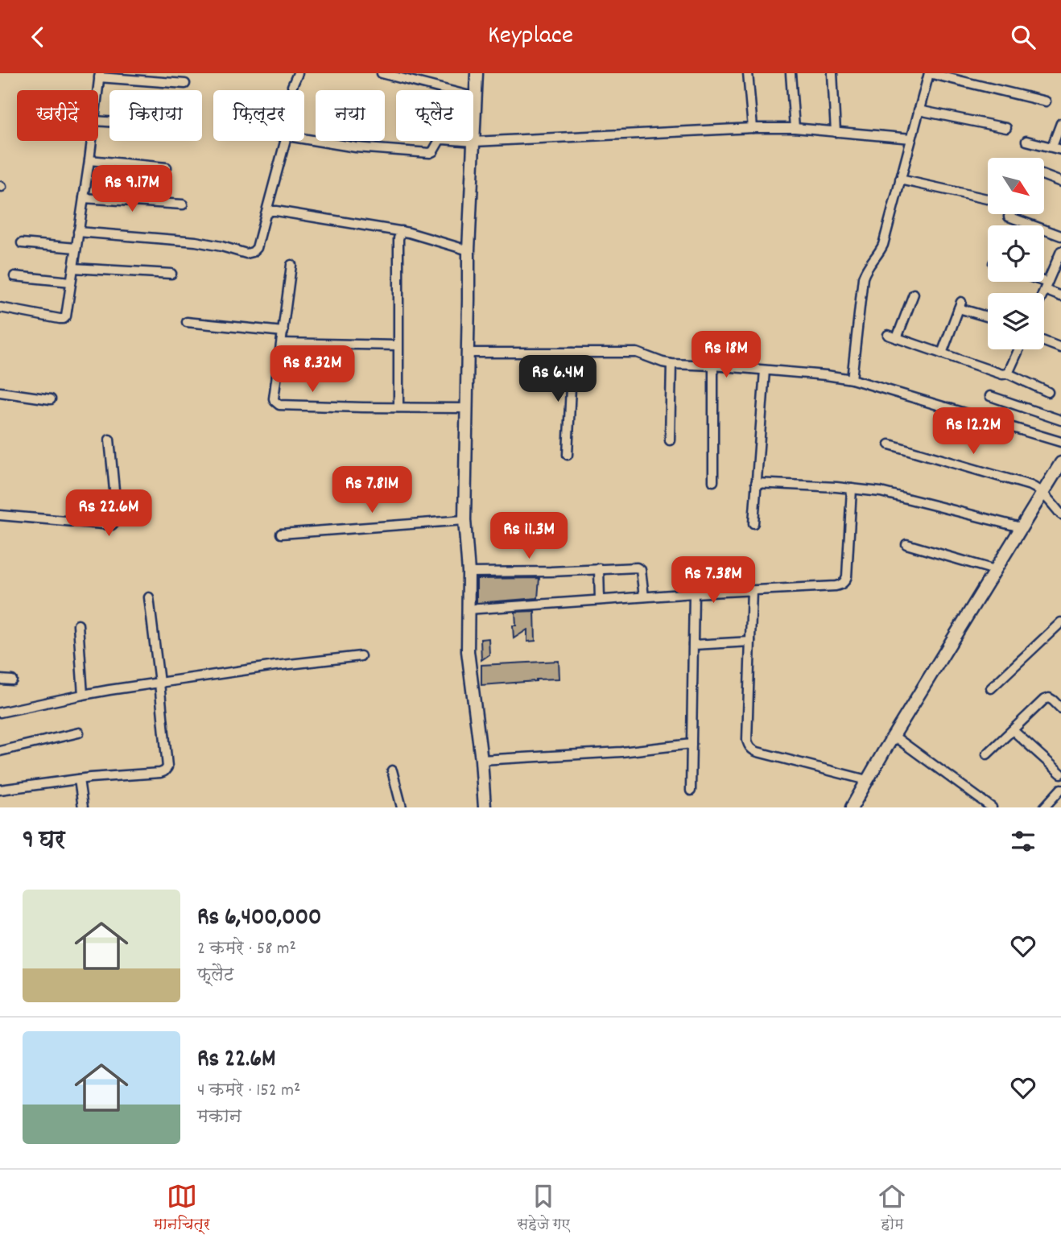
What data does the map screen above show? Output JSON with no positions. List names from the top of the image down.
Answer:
{
  "north": "bottom right",
  "page": {
    "header": "Keyplace",
    "chip": [
      "खरीदें",
      "किराया",
      "फ़िल्टर",
      "नया",
      "फ़्लैट"
    ],
    "price": [
      "Rs 9.17M",
      "Rs 18M",
      "Rs 8.32M",
      "Rs 6.4M",
      "Rs 12.2M",
      "Rs 7.81M",
      "Rs 22.6M",
      "Rs 11.3M",
      "Rs 7.38M"
    ],
    "heading": "9 घर",
    "list": [
      {
        "name": "Rs 6,400,000",
        "note": "2 कमरे · 58 m² · फ़्लैट"
      },
      {
        "name": "Rs 22.6M",
        "note": "4 कमरे · 152 m² · मकान"
      }
    ],
    "tabs": ["मानचित्र", "सहेजे गए", "होम"]
  }
}
